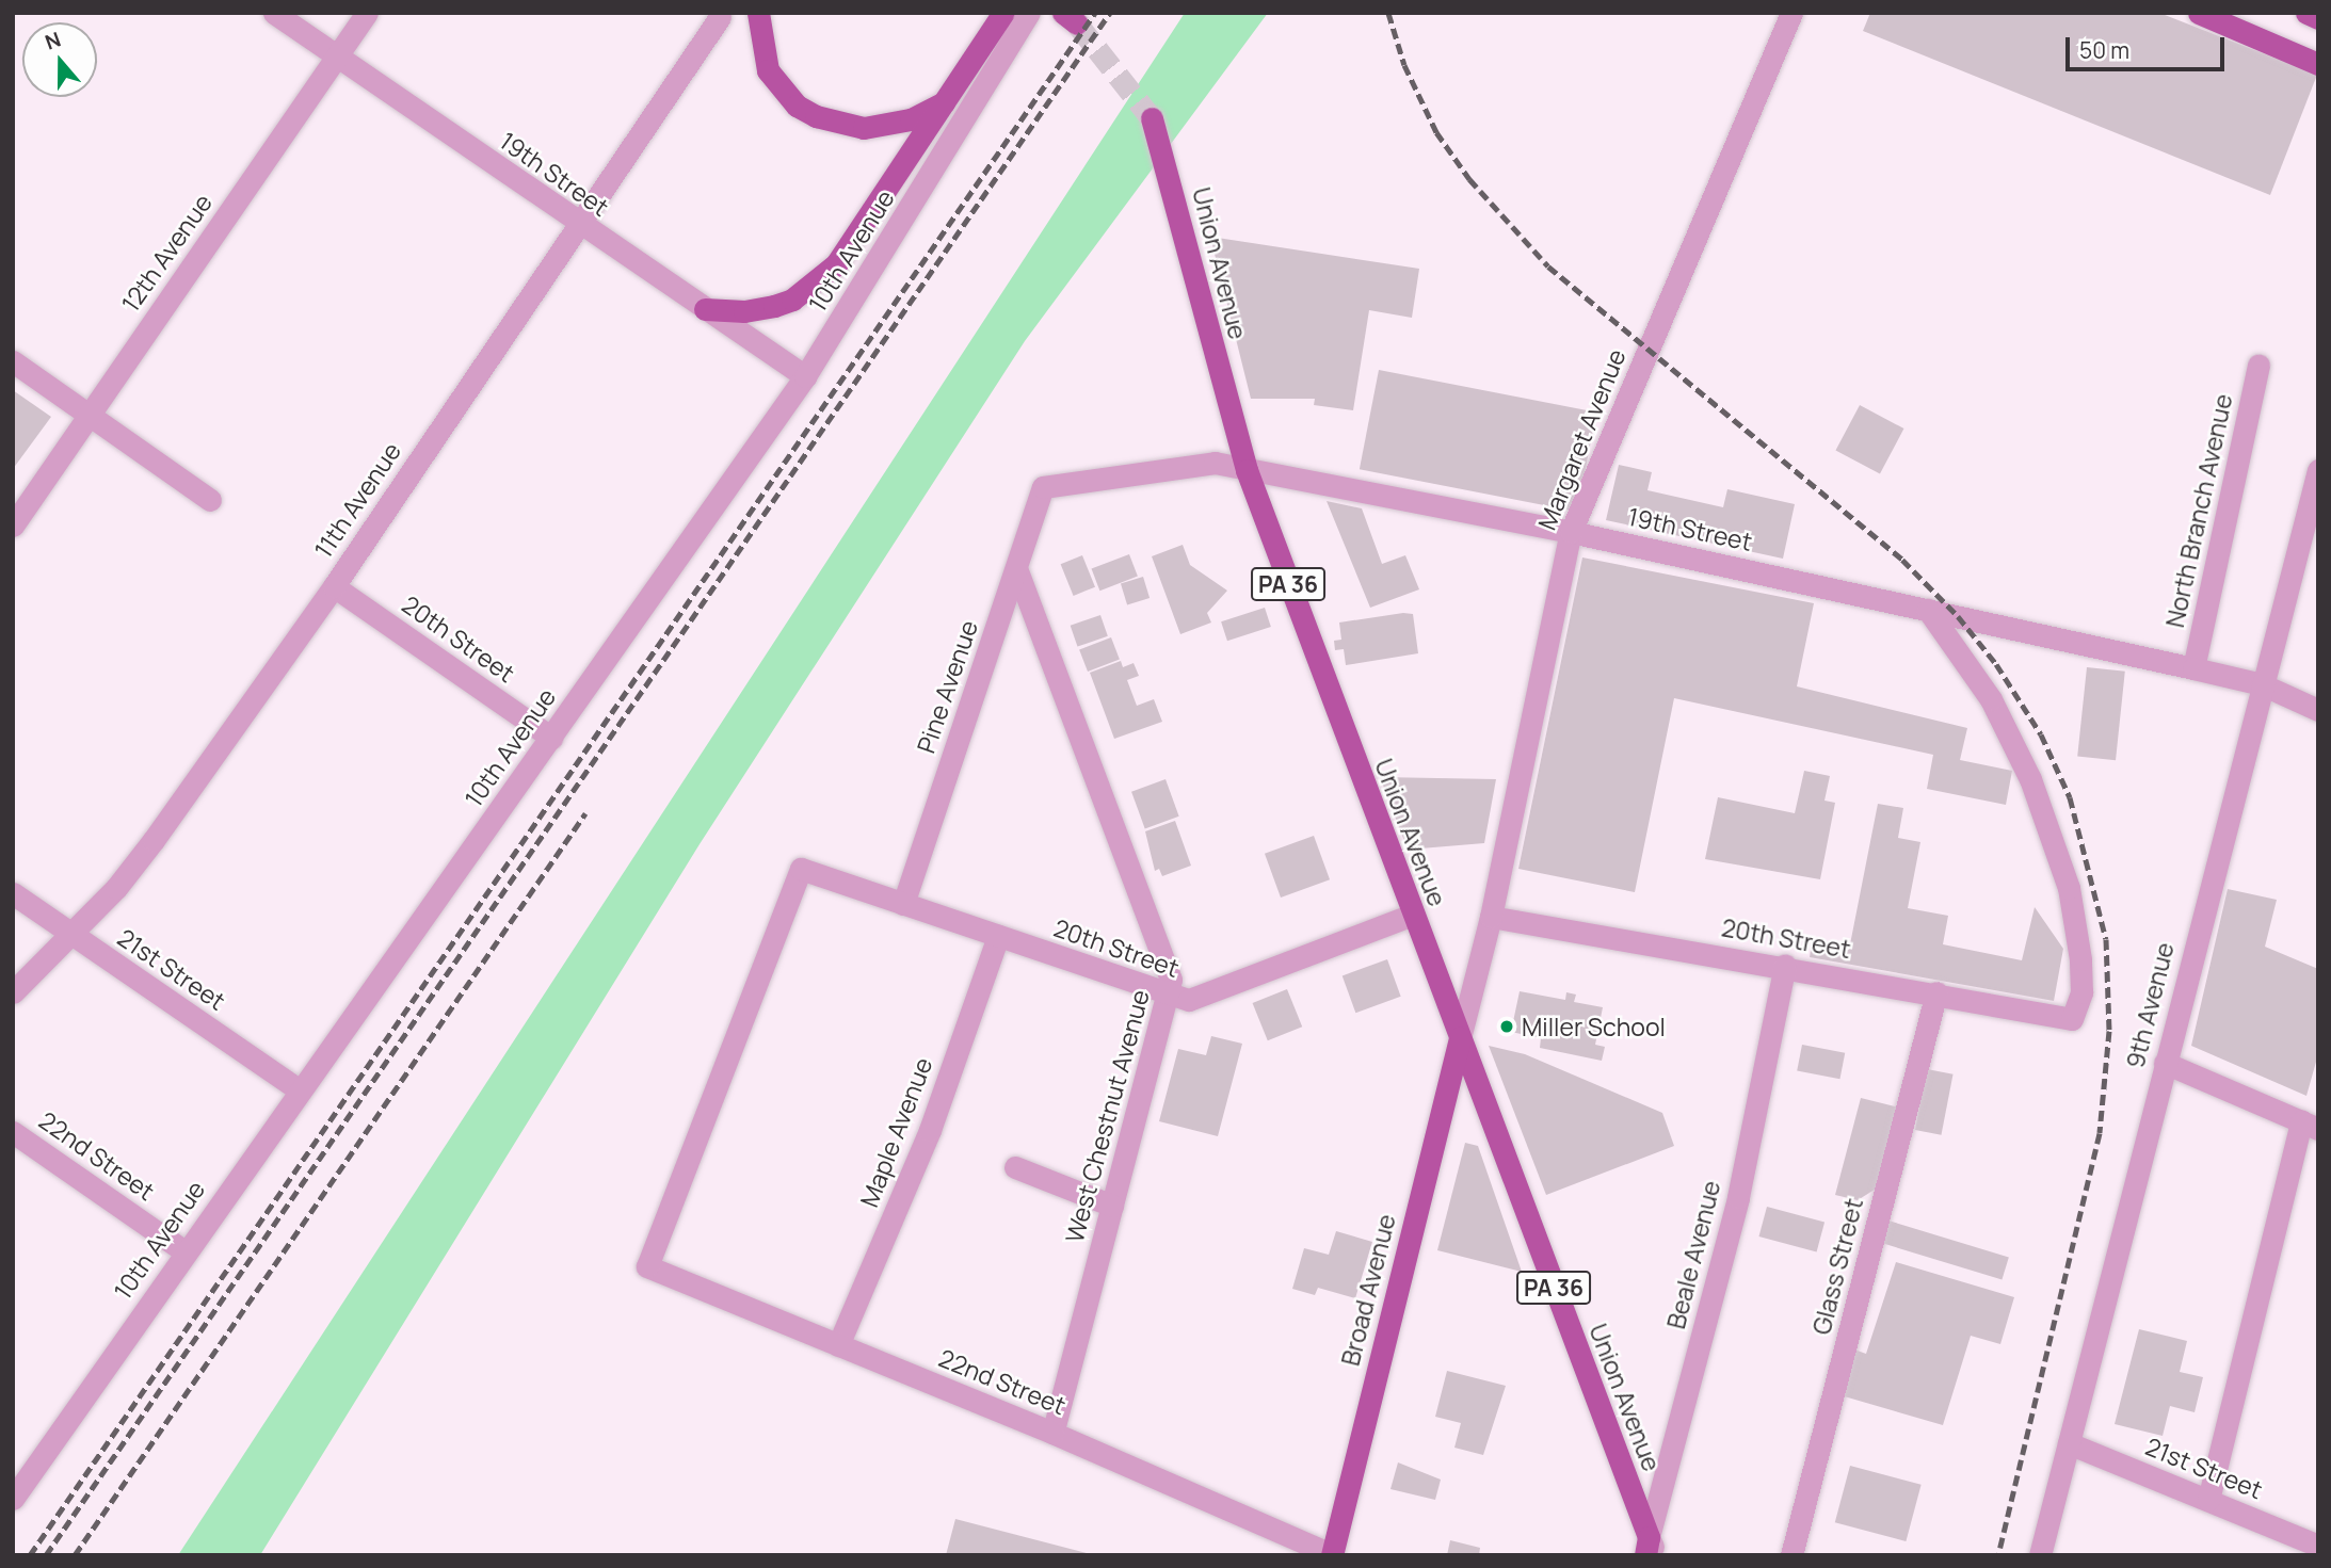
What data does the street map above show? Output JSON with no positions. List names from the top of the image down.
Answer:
{
  "streets": {
    "main road": ["Union Avenue", "PA 36", "Broad Avenue"],
    "street": [
      "19th Street",
      "10th Avenue",
      "12th Avenue",
      "Margaret Avenue",
      "11th Avenue",
      "North Branch Avenue",
      "20th Street",
      "Pine Avenue",
      "21st Street",
      "9th Avenue",
      "West Chestnut Avenue",
      "Maple Avenue",
      "22nd Street",
      "Beale Avenue",
      "Glass Street"
    ]
  },
  "crossings": [
    ["19th Street", "10th Avenue"],
    ["19th Street", "12th Avenue"],
    ["19th Street", "Union Avenue"],
    ["19th Street", "Margaret Avenue"],
    ["19th Street", "11th Avenue"],
    ["19th Street", "North Branch Avenue"],
    ["19th Street", "20th Street"],
    ["19th Street", "Pine Avenue"],
    ["19th Street", "9th Avenue"],
    ["10th Avenue", "20th Street"],
    ["10th Avenue", "21st Street"],
    ["10th Avenue", "22nd Street"],
    ["Union Avenue", "Margaret Avenue"],
    ["Union Avenue", "20th Street"],
    ["Union Avenue", "Beale Avenue"],
    ["Union Avenue", "Broad Avenue"],
    ["Margaret Avenue", "20th Street"],
    ["Margaret Avenue", "Broad Avenue"],
    ["11th Avenue", "20th Street"],
    ["11th Avenue", "21st Street"],
    ["20th Street", "Pine Avenue"],
    ["20th Street", "West Chestnut Avenue"],
    ["20th Street", "Maple Avenue"],
    ["20th Street", "22nd Street"],
    ["20th Street", "Beale Avenue"],
    ["20th Street", "Glass Street"],
    ["Pine Avenue", "West Chestnut Avenue"],
    ["21st Street", "9th Avenue"],
    ["West Chestnut Avenue", "22nd Street"],
    ["Maple Avenue", "22nd Street"],
    ["22nd Street", "Broad Avenue"]
  ],
  "places": ["Miller School"],
  "scale_bar": "50 m",
  "north": "top"
}
